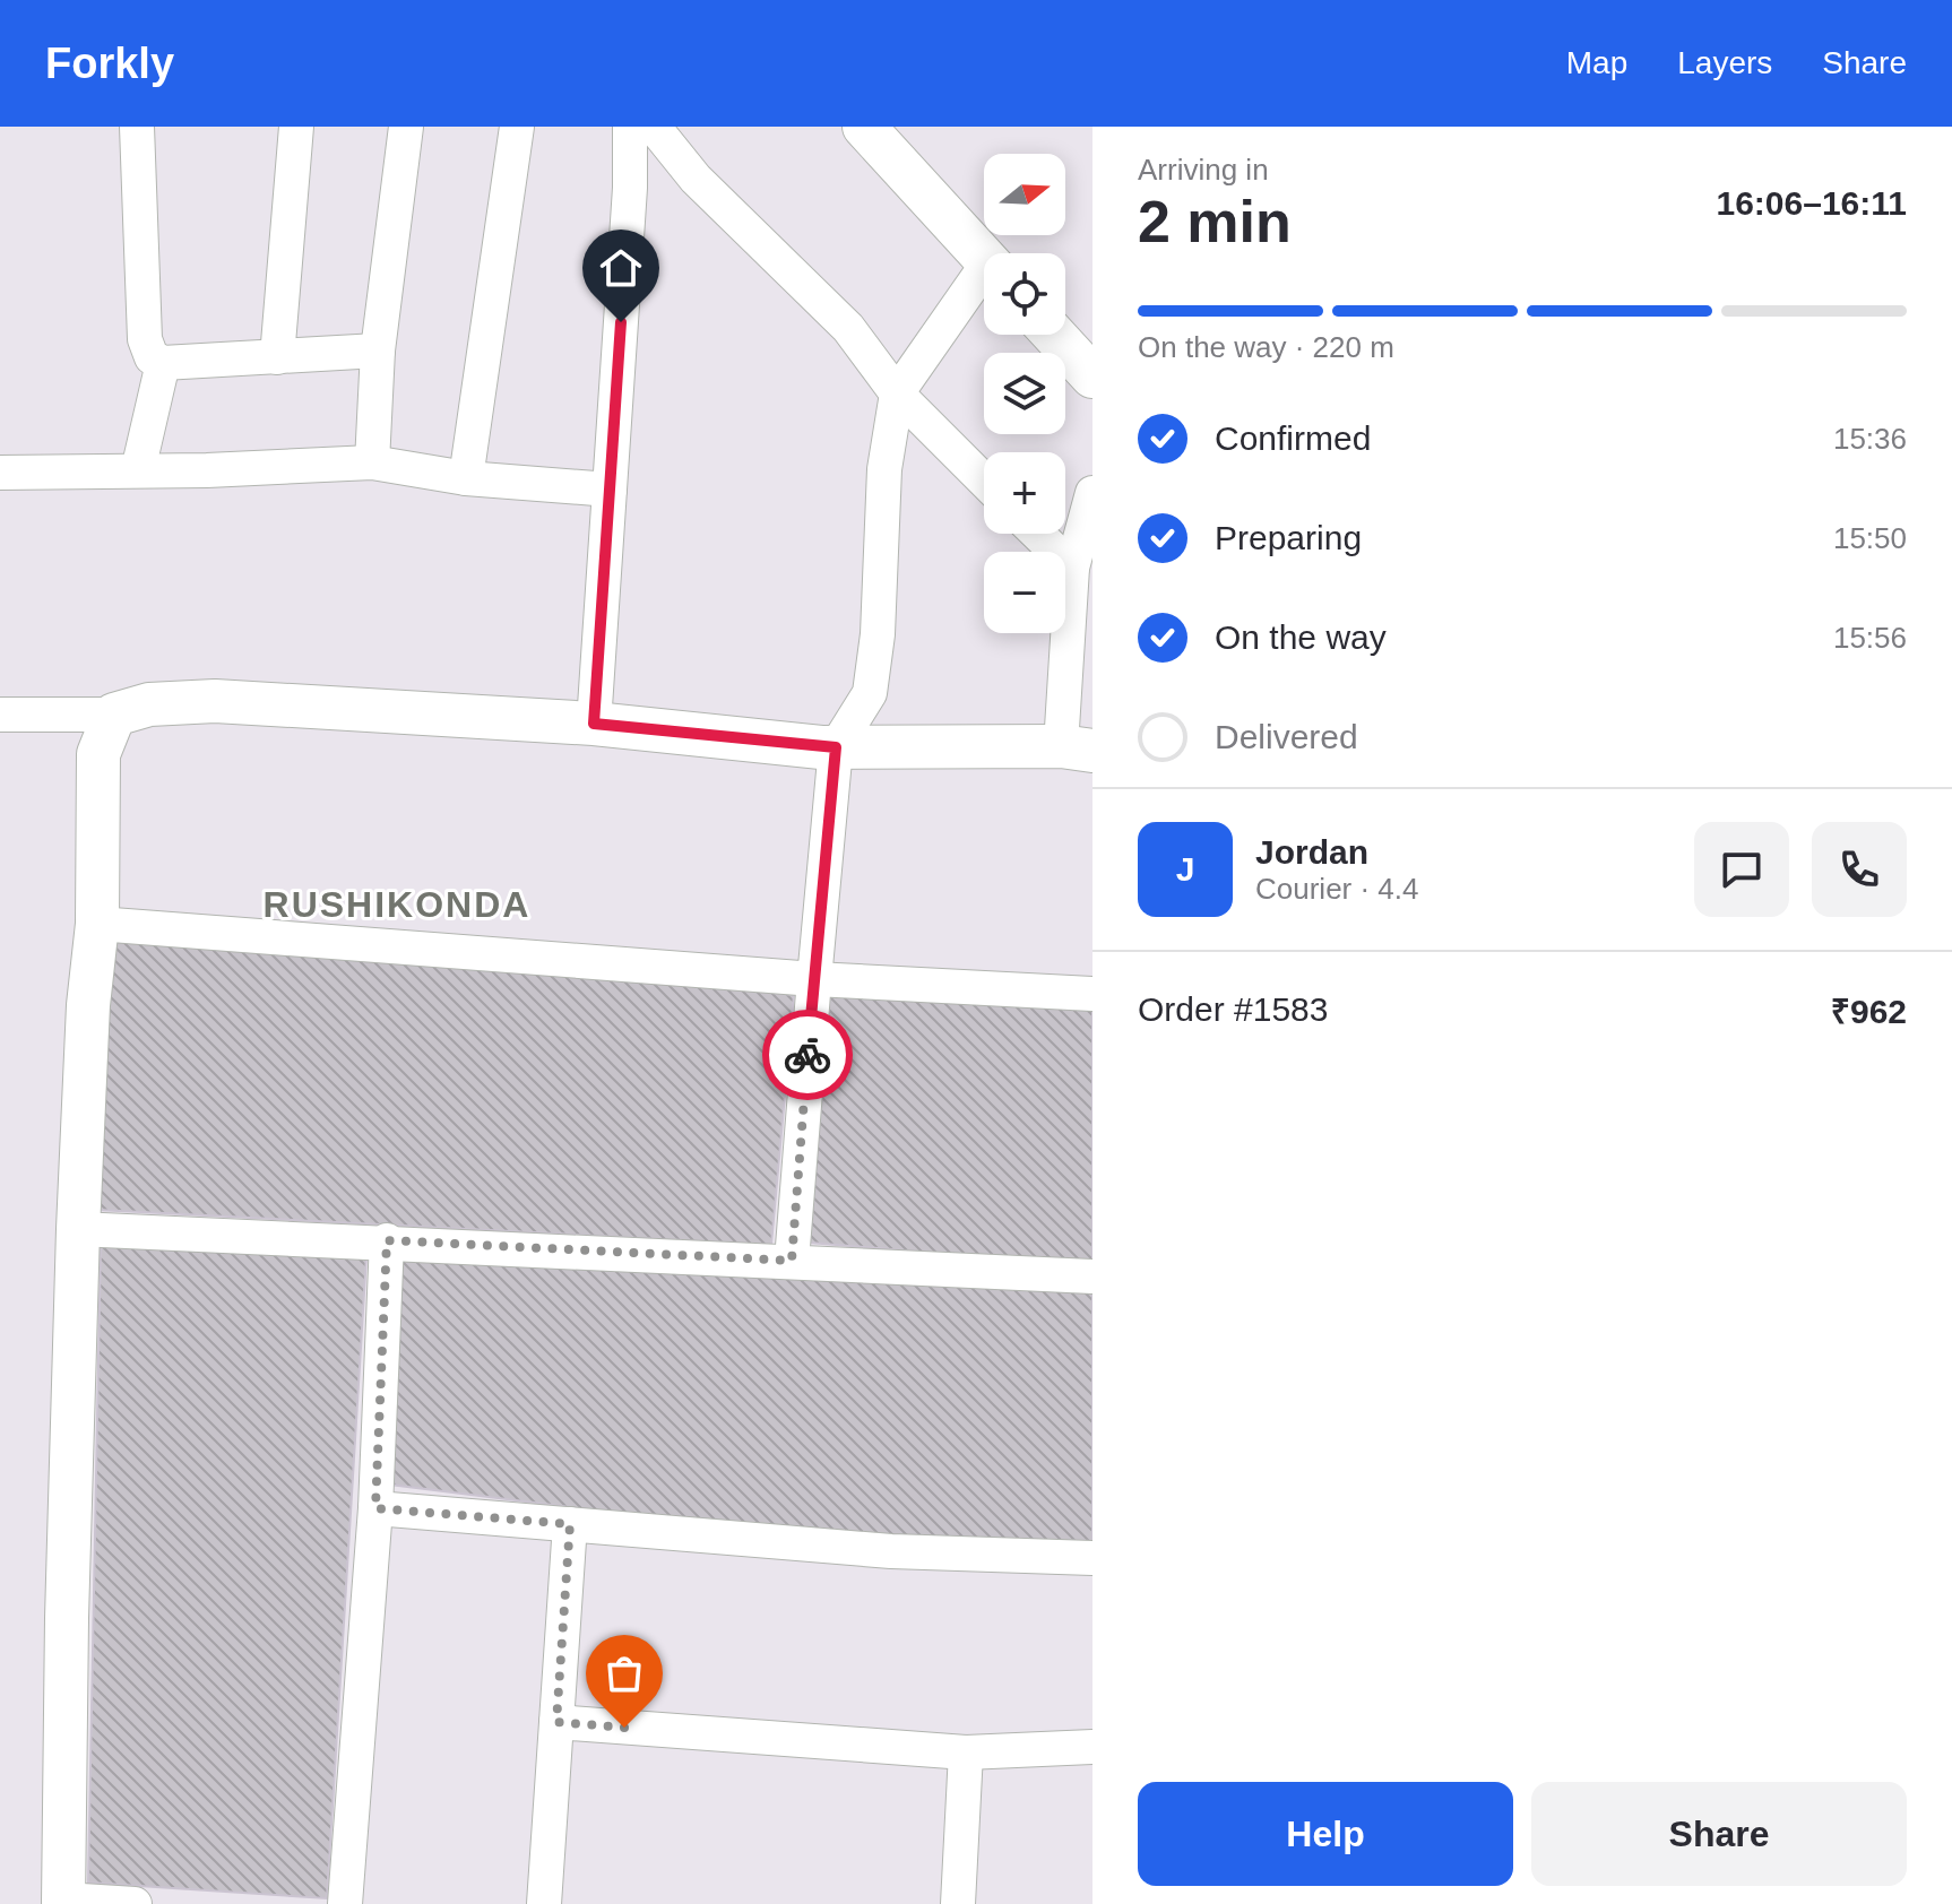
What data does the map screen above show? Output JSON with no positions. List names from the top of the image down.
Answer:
{
  "districts": ["RUSHIKONDA"],
  "north": "right",
  "page": {
    "header": "Forkly",
    "nav": ["Map", "Layers", "Share"],
    "heading": ["2 min", "Arriving in", "16:06–16:11"],
    "panel": [
      "Jordan",
      "Courier · 4.4",
      "Order #1583",
      "₹962"
    ],
    "map_buttons": ["+", "−"],
    "bar": "On the way · 220 m",
    "list": [
      ["Confirmed", "15:36"],
      ["Preparing", "15:50"],
      ["On the way", "15:56"],
      "Delivered"
    ],
    "round": "J",
    "buttons": ["Help", "Share"]
  }
}
